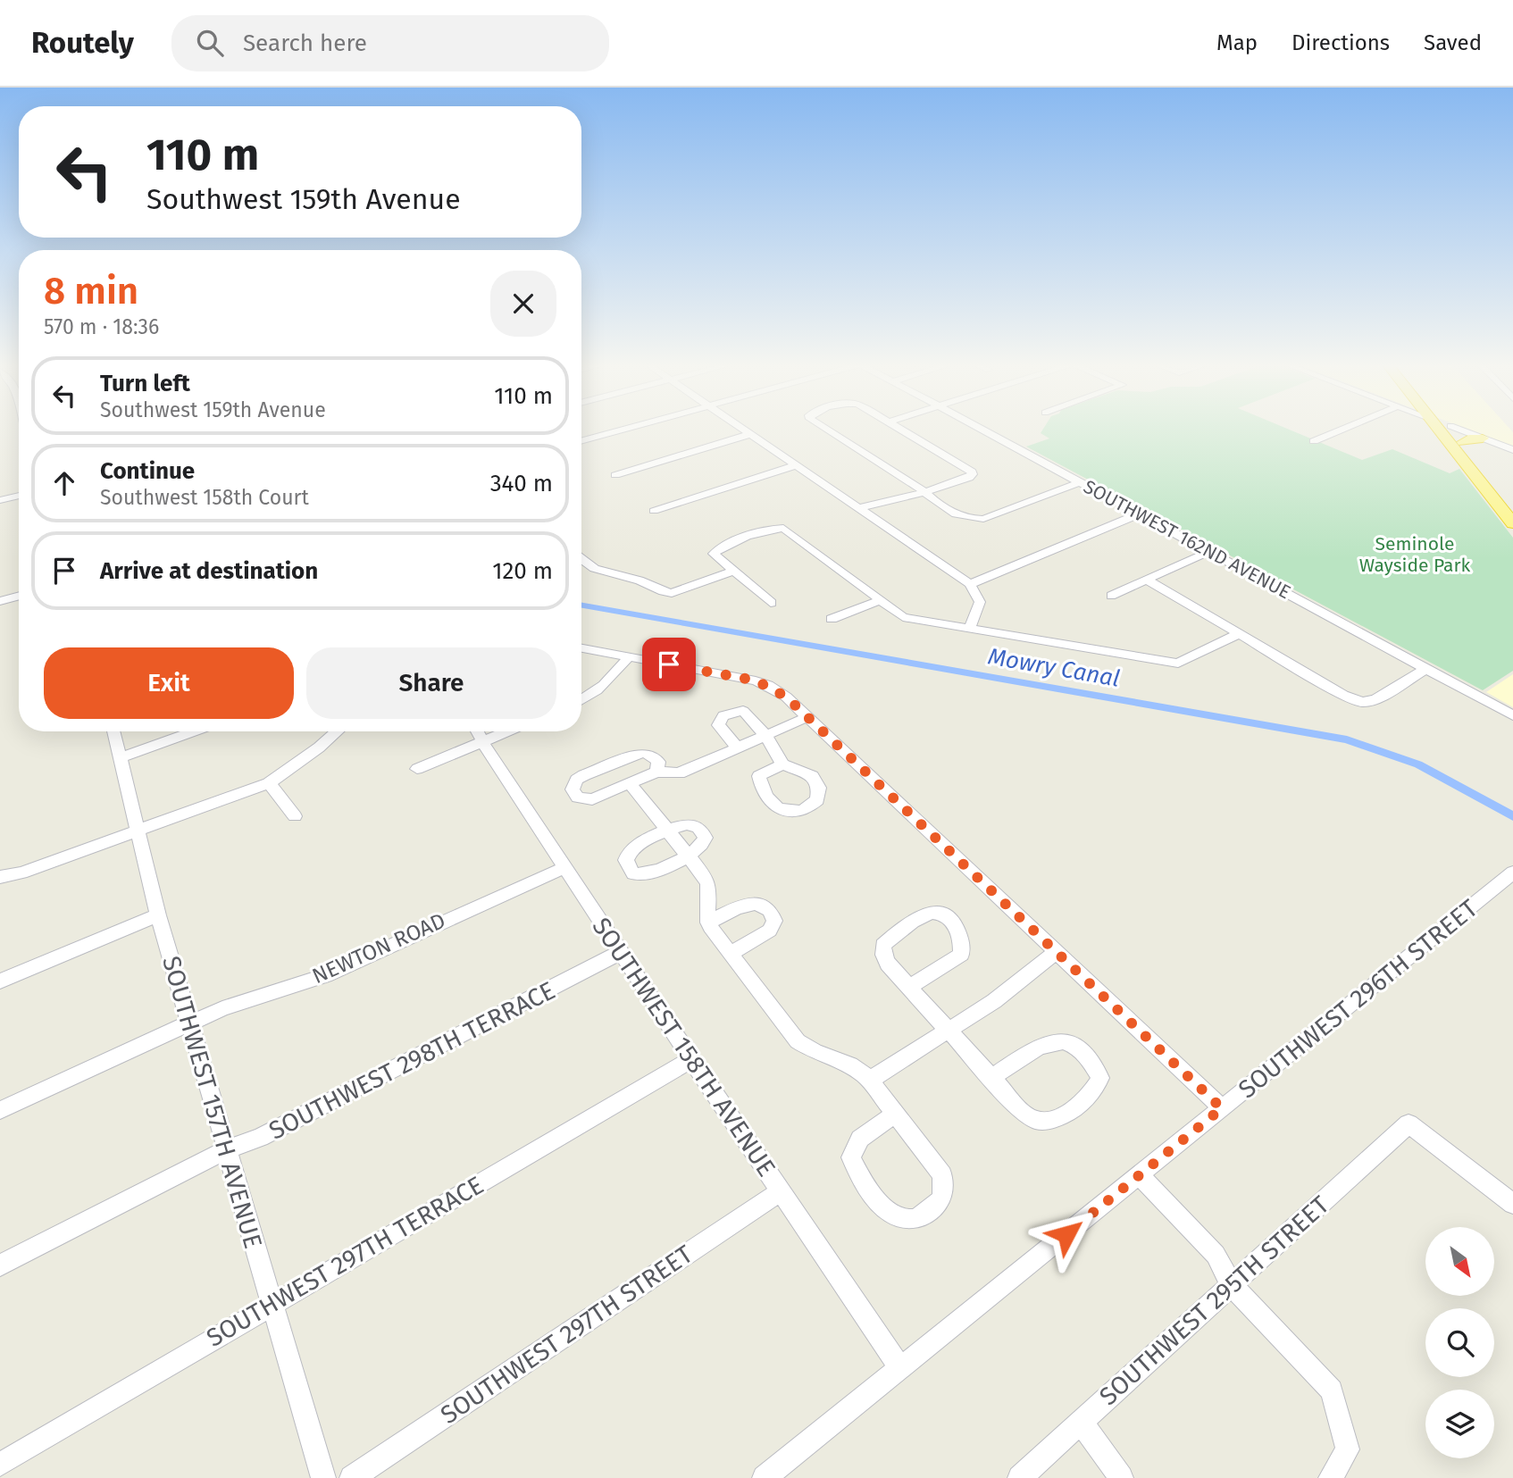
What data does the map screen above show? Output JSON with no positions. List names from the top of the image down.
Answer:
{
  "streets": {
    "street": [
      "SOUTHWEST 162ND AVENUE",
      "NEWTON ROAD",
      "SOUTHWEST 296TH STREET",
      "SOUTHWEST 158TH AVENUE",
      "SOUTHWEST 298TH TERRACE",
      "SOUTHWEST 157TH AVENUE",
      "SOUTHWEST 297TH TERRACE",
      "SOUTHWEST 295TH STREET",
      "SOUTHWEST 297TH STREET"
    ]
  },
  "crossings": [
    ["NEWTON ROAD", "SOUTHWEST 158TH AVENUE"],
    ["NEWTON ROAD", "SOUTHWEST 157TH AVENUE"],
    ["SOUTHWEST 296TH STREET", "SOUTHWEST 158TH AVENUE"],
    ["SOUTHWEST 158TH AVENUE", "SOUTHWEST 298TH TERRACE"],
    ["SOUTHWEST 158TH AVENUE", "SOUTHWEST 297TH TERRACE"],
    ["SOUTHWEST 158TH AVENUE", "SOUTHWEST 297TH STREET"],
    ["SOUTHWEST 298TH TERRACE", "SOUTHWEST 157TH AVENUE"],
    ["SOUTHWEST 157TH AVENUE", "SOUTHWEST 297TH TERRACE"]
  ],
  "water": ["Mowry Canal"],
  "parks": ["Seminole Wayside Park"],
  "north": "bottom right",
  "page": {
    "header": "Routely",
    "search": "Search here",
    "nav": ["Map", "Directions", "Saved"],
    "turn": ["110 m", "Southwest 159th Avenue"],
    "heading": ["8 min", "570 m · 18:36"],
    "list": [
      {
        "name": "Turn left",
        "note": "Southwest 159th Avenue",
        "value": "110 m"
      },
      {
        "name": "Continue",
        "note": "Southwest 158th Court",
        "value": "340 m"
      },
      {
        "name": "Arrive at destination",
        "value": "120 m"
      }
    ],
    "buttons": ["Exit", "Share"]
  }
}
